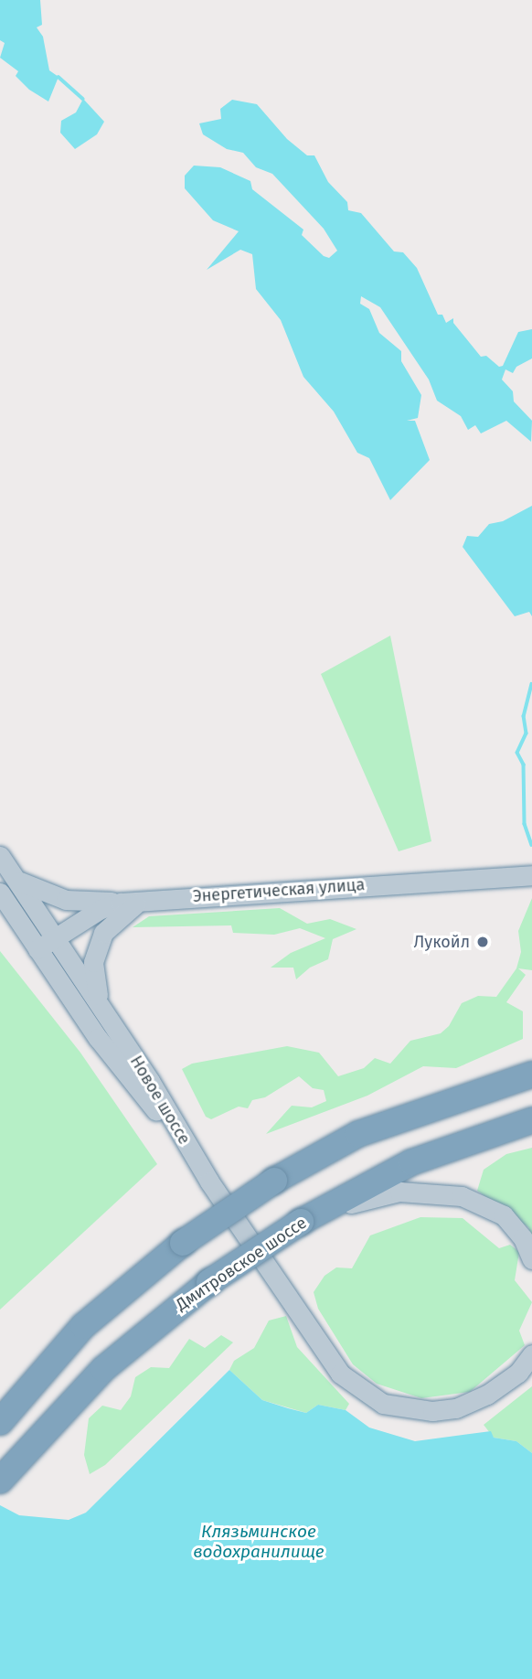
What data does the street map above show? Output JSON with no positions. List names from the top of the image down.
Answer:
{
  "streets": {
    "highway": ["Дмитровское шоссе"],
    "main road": ["Энергетическая улица", "Новое шоссе"]
  },
  "crossings": [
    ["Энергетическая улица", "Новое шоссе"]
  ],
  "water": ["Клязьминское водохранилище"],
  "places": ["Лукойл"]
}
